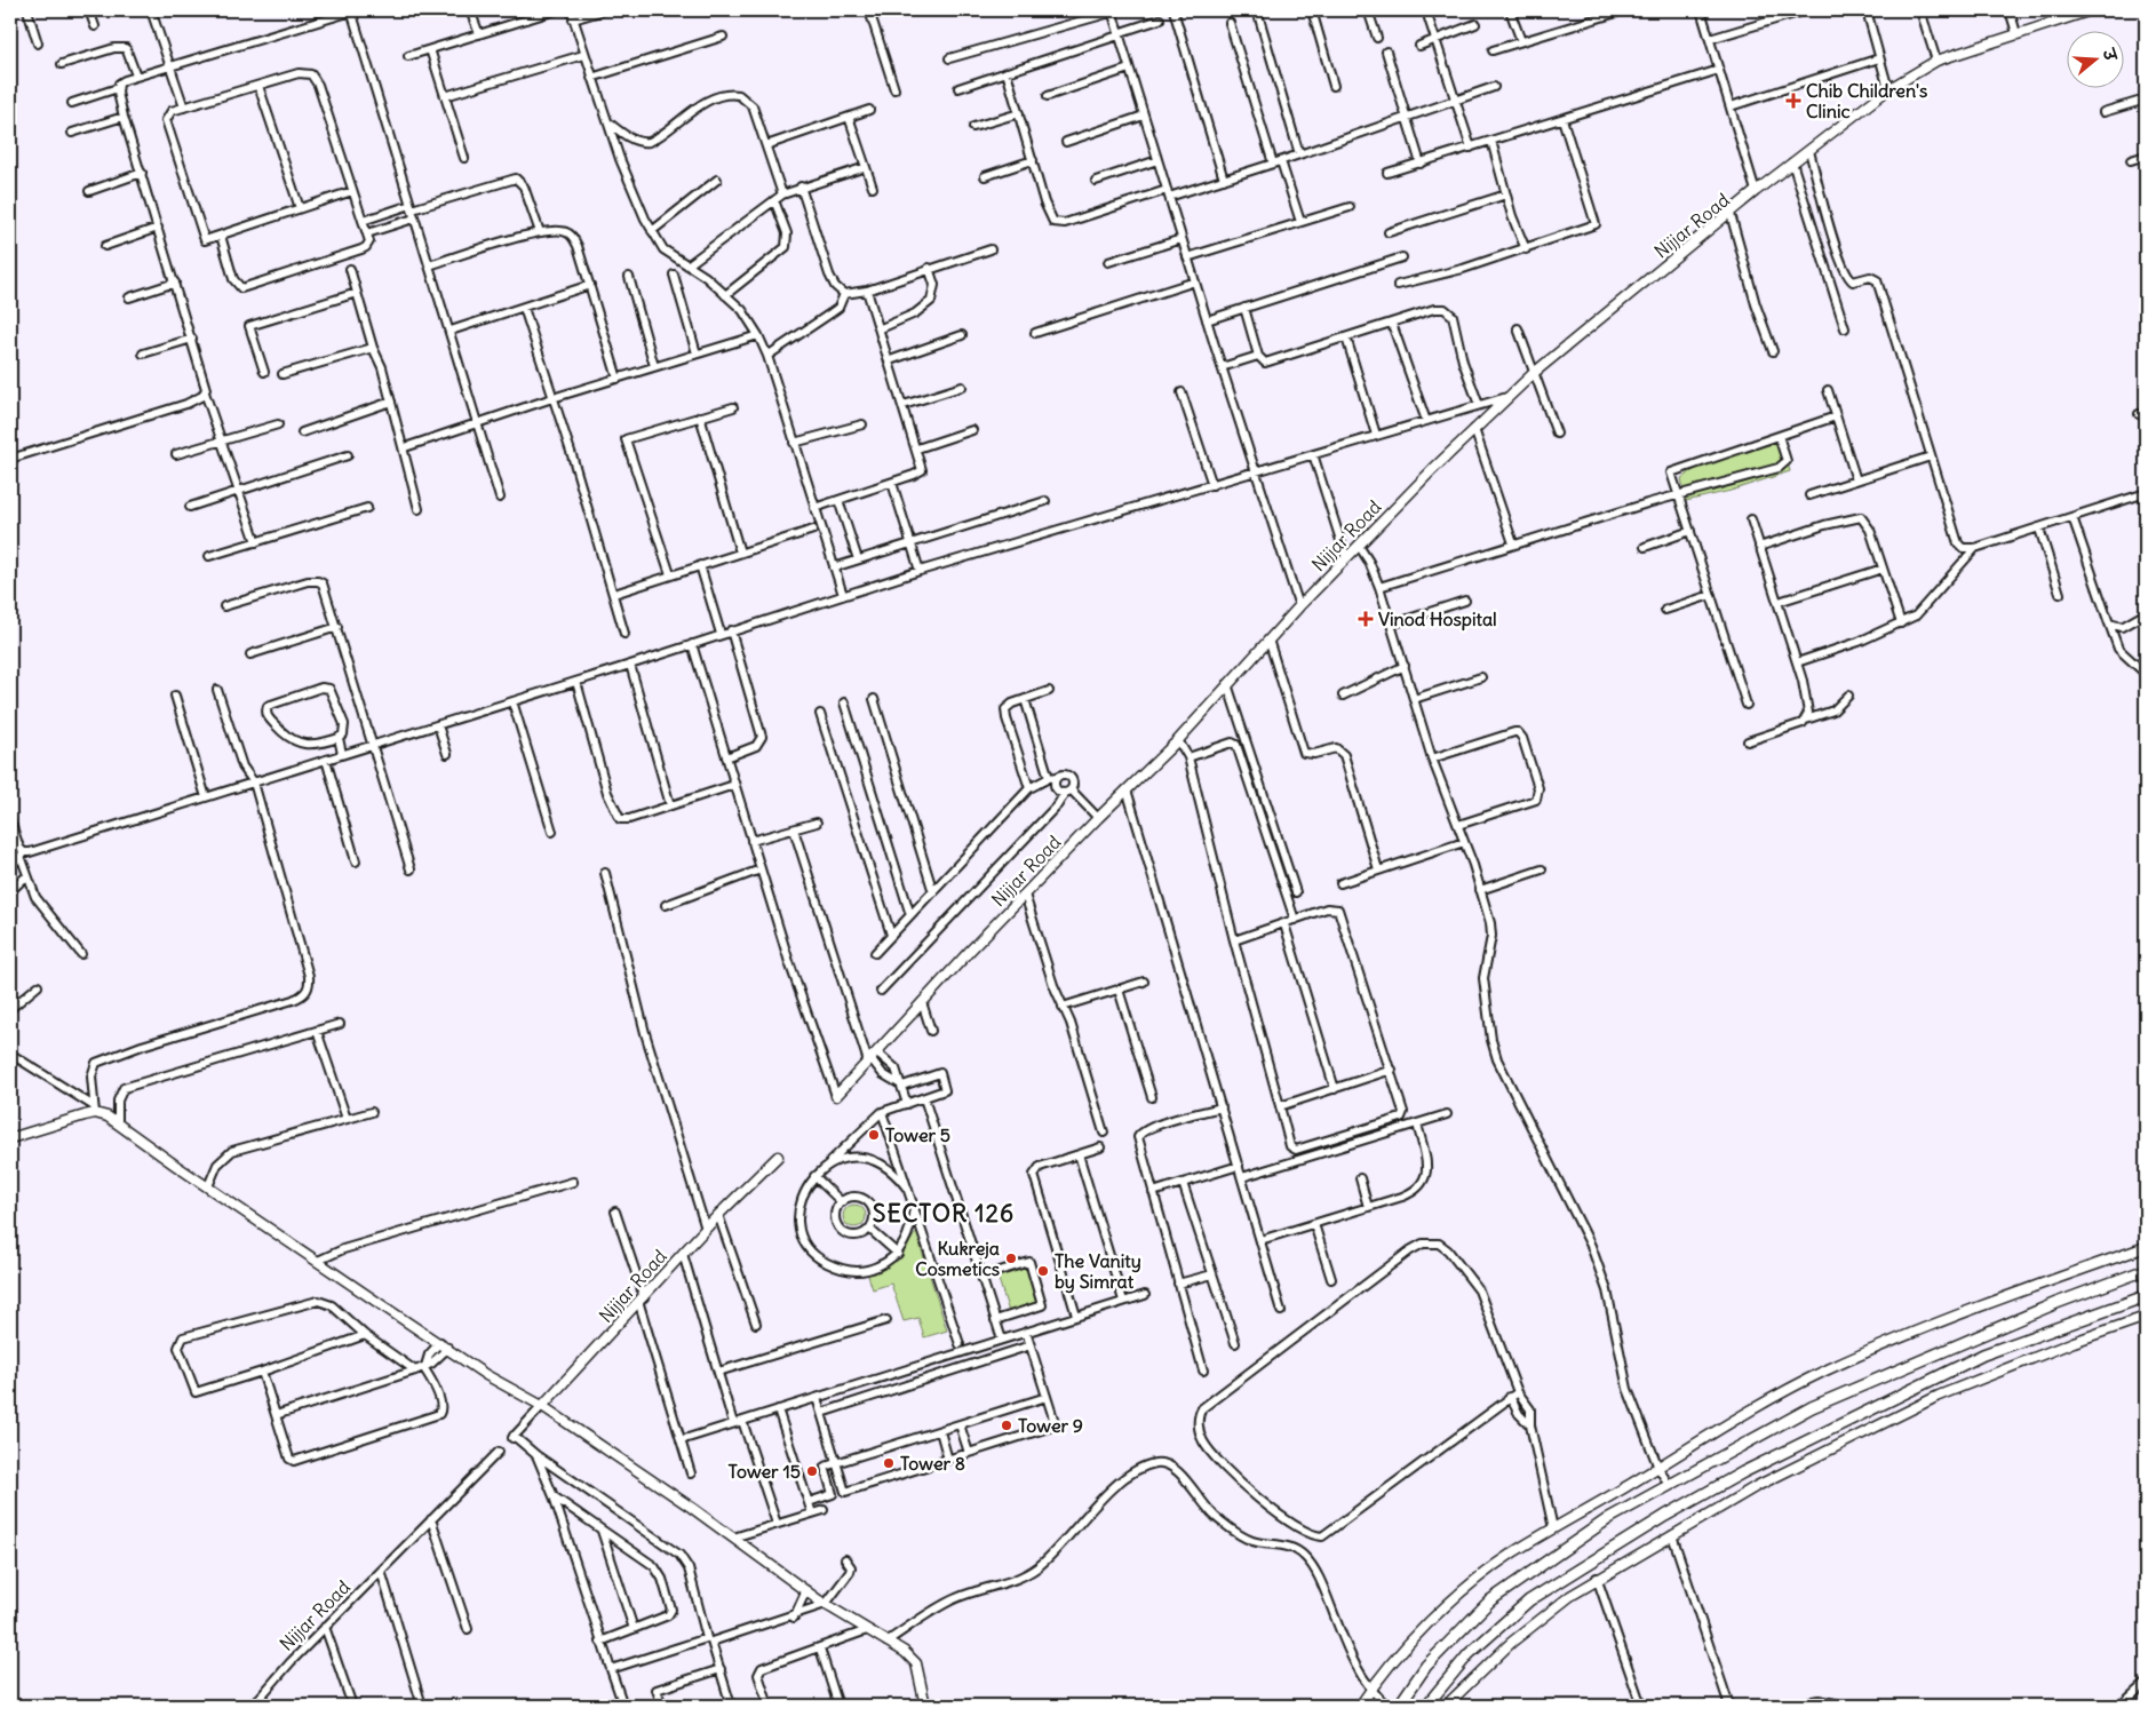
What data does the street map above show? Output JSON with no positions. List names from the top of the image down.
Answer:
{
  "streets": {
    "street": ["Nijjar Road"]
  },
  "districts": ["SECTOR 126"],
  "places": {
    "health": ["Chib Children's Clinic", "Vinod Hospital"],
    "other": [
      "Tower 5",
      "Kukreja Cosmetics",
      "The Vanity by Simrat",
      "Tower 9",
      "Tower 8",
      "Tower 15"
    ]
  },
  "north": "right"
}
